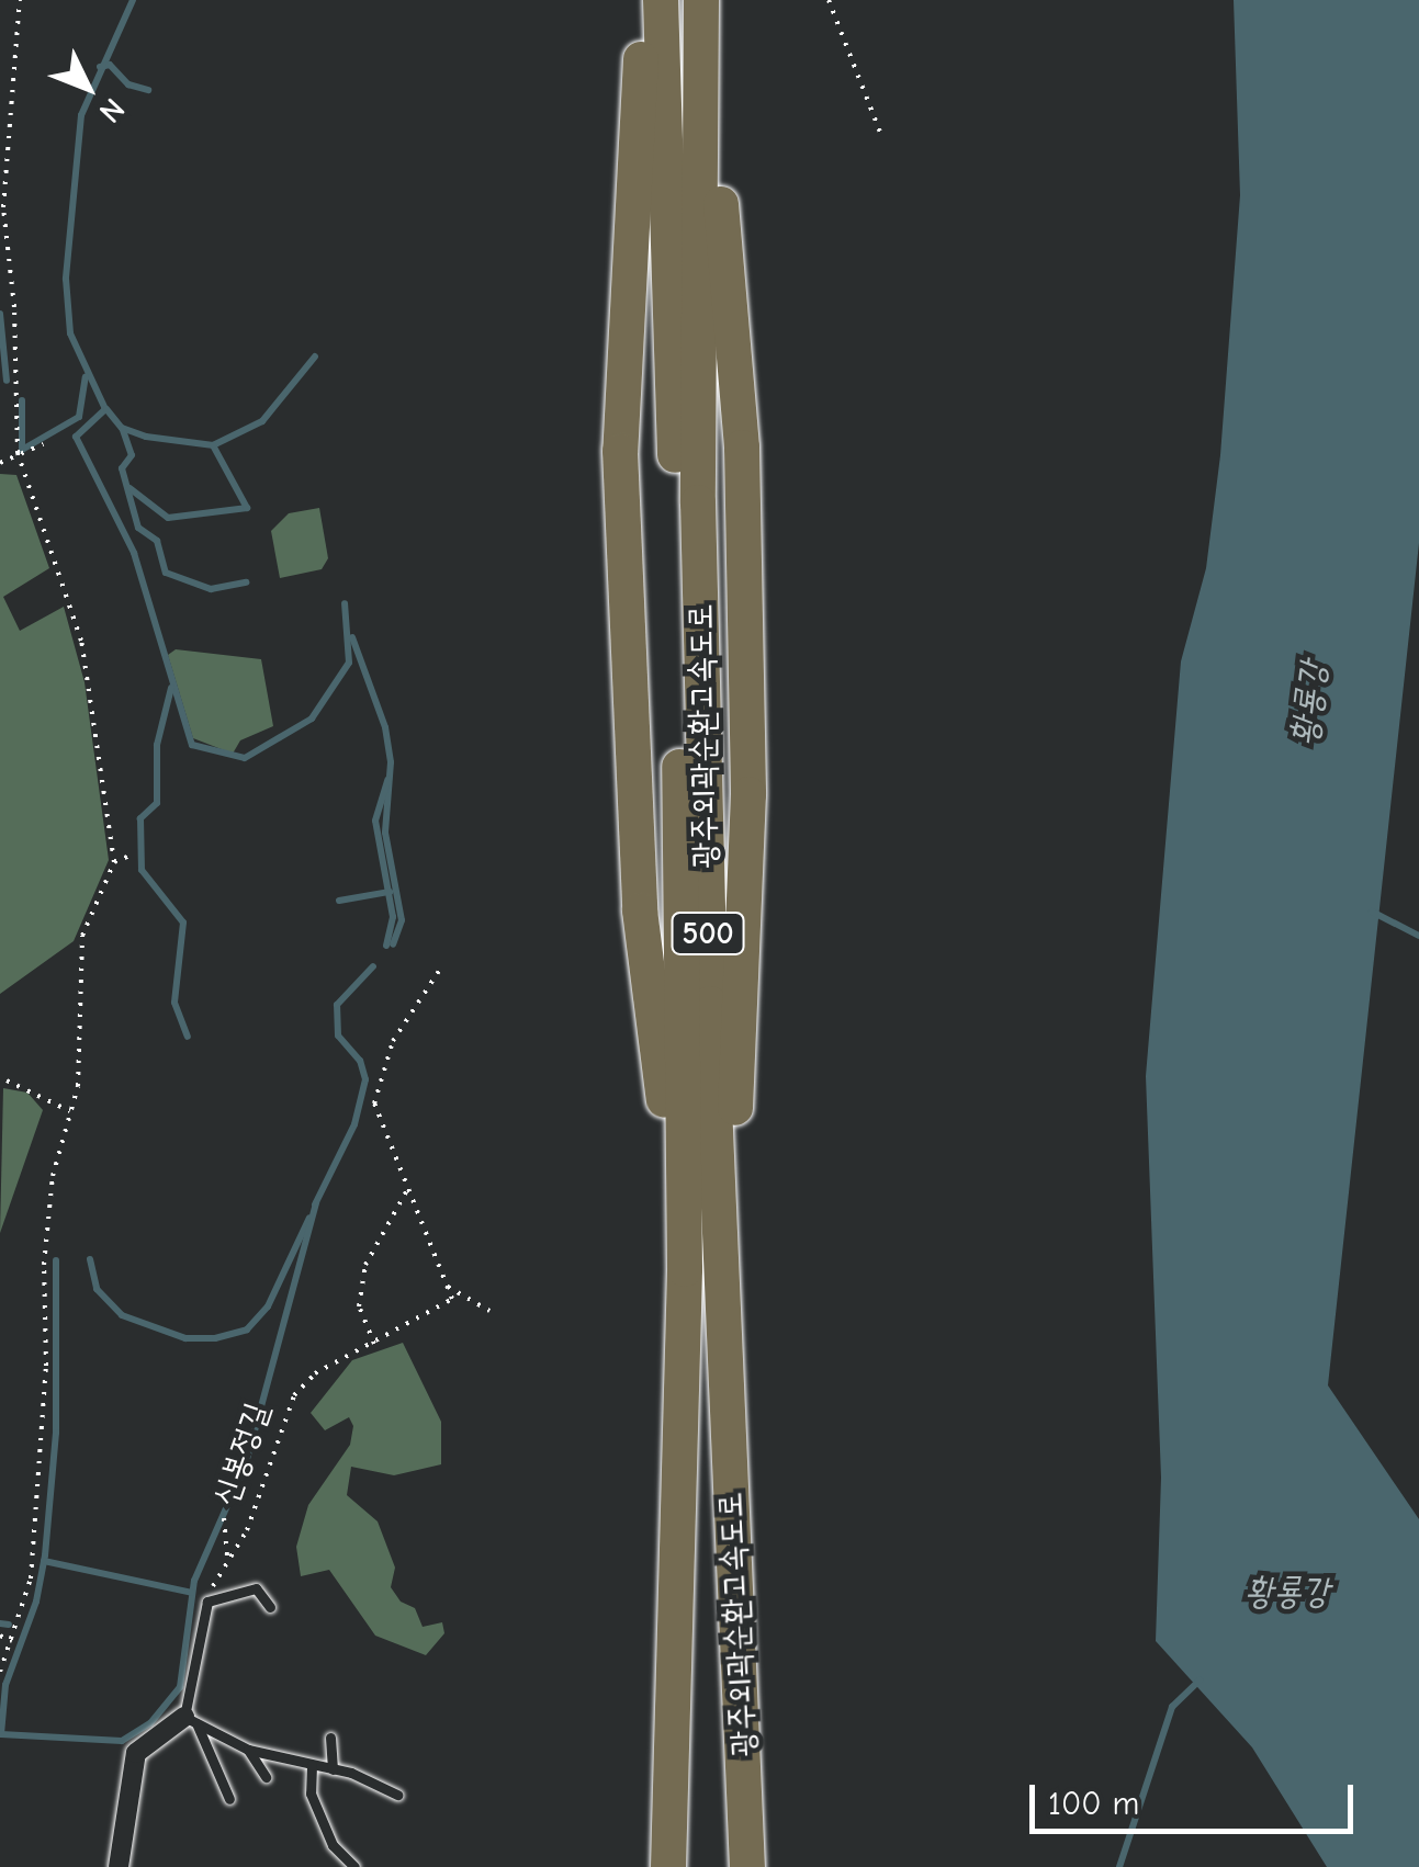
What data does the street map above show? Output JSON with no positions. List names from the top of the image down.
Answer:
{
  "streets": {
    "highway": ["광주외곽순환고속도로", "500"],
    "path": ["신봉정길"]
  },
  "water": ["황룡강"],
  "scale_bar": "100 m",
  "north": "bottom right"
}
